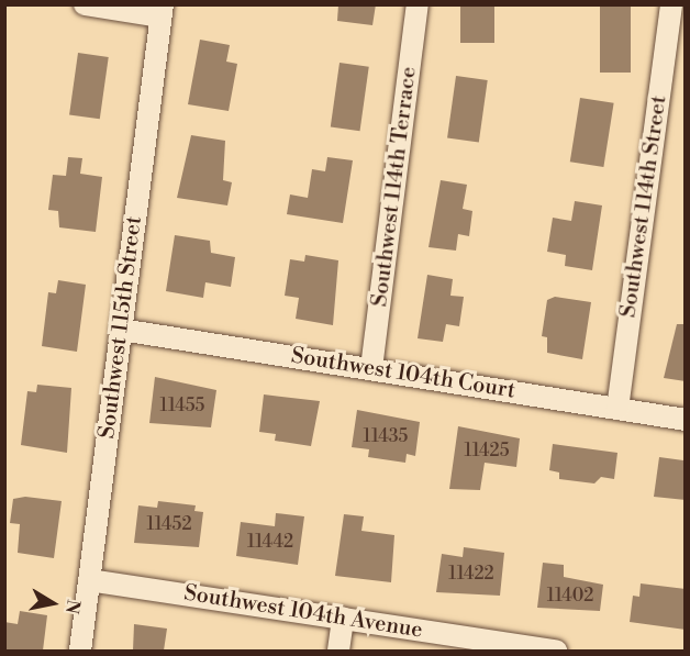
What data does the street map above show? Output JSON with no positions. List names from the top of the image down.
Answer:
{
  "streets": {
    "street": [
      "Southwest 114th Terrace",
      "Southwest 114th Street",
      "Southwest 115th Street",
      "Southwest 104th Court",
      "Southwest 104th Avenue"
    ]
  },
  "crossings": [
    ["Southwest 114th Terrace", "Southwest 104th Court"],
    ["Southwest 114th Street", "Southwest 104th Court"],
    ["Southwest 115th Street", "Southwest 104th Court"],
    ["Southwest 115th Street", "Southwest 104th Avenue"]
  ],
  "house_numbers": [
    "11455",
    "11435",
    "11425",
    "11452",
    "11442",
    "11422",
    "11402"
  ],
  "north": "right"
}
